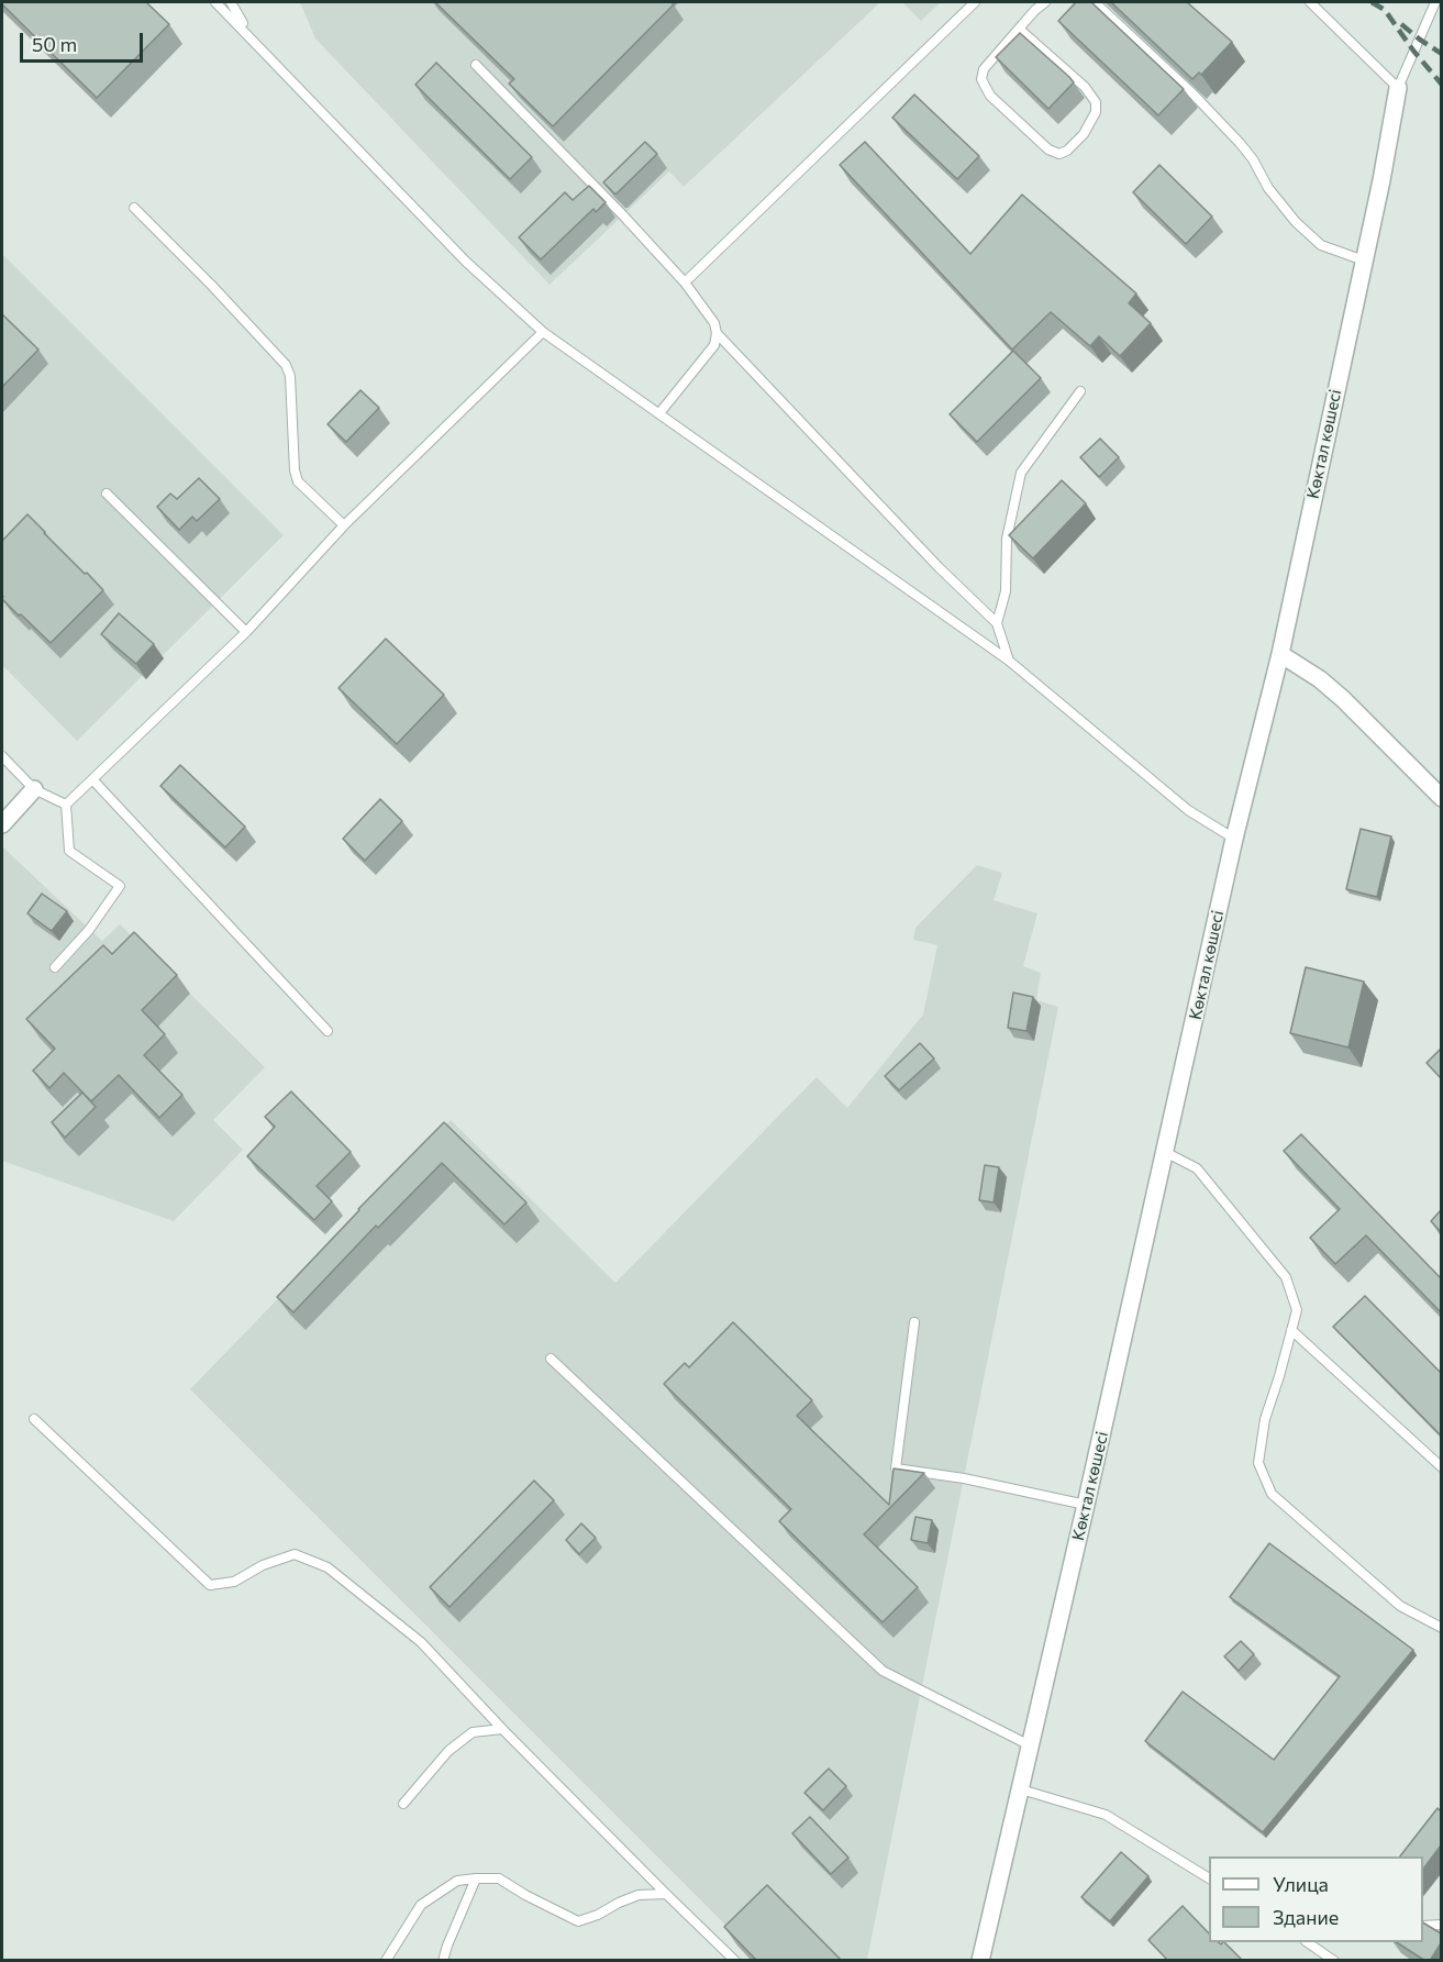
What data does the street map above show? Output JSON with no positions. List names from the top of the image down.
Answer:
{
  "streets": {
    "street": ["Көктал көшесі"]
  },
  "legend": ["Улица", "Здание"],
  "scale_bar": "50 m"
}
